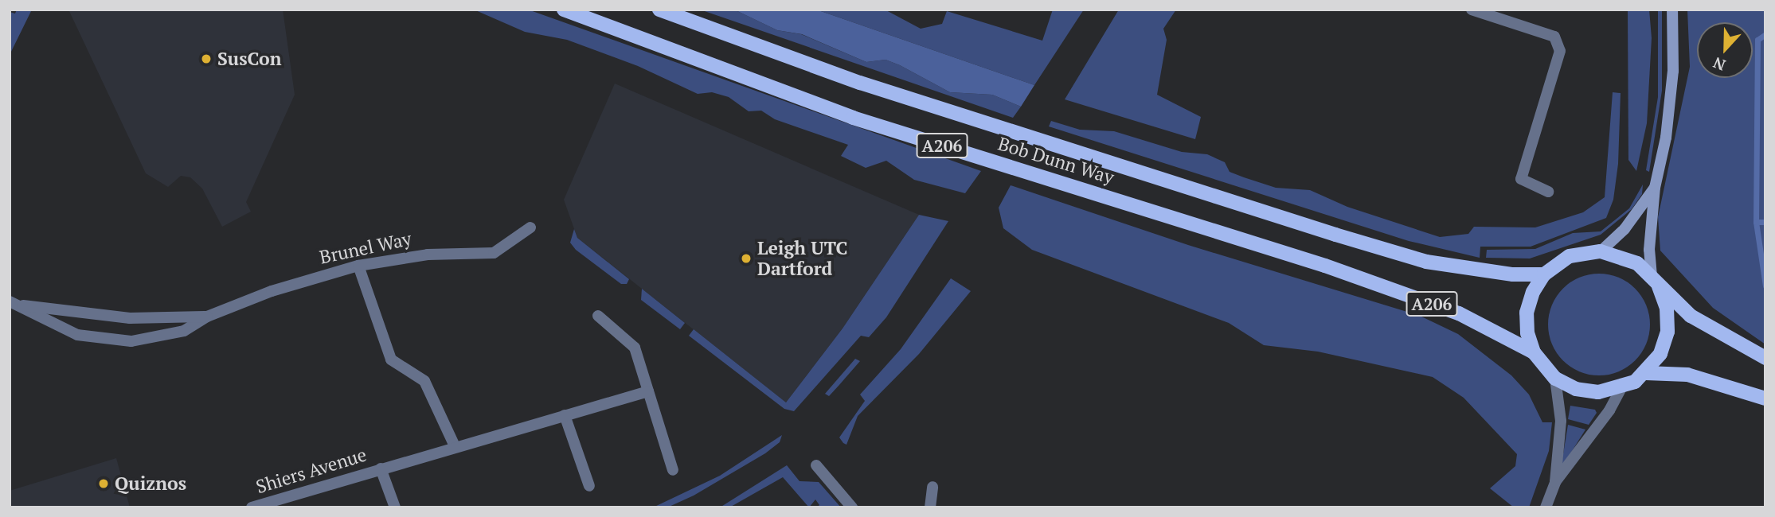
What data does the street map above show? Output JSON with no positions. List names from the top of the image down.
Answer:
{
  "streets": {
    "main road": ["A206", "Bob Dunn Way"],
    "street": ["Brunel Way", "Shiers Avenue"]
  },
  "places": ["SusCon", "Leigh UTC Dartford", "Quiznos"],
  "north": "bottom"
}
